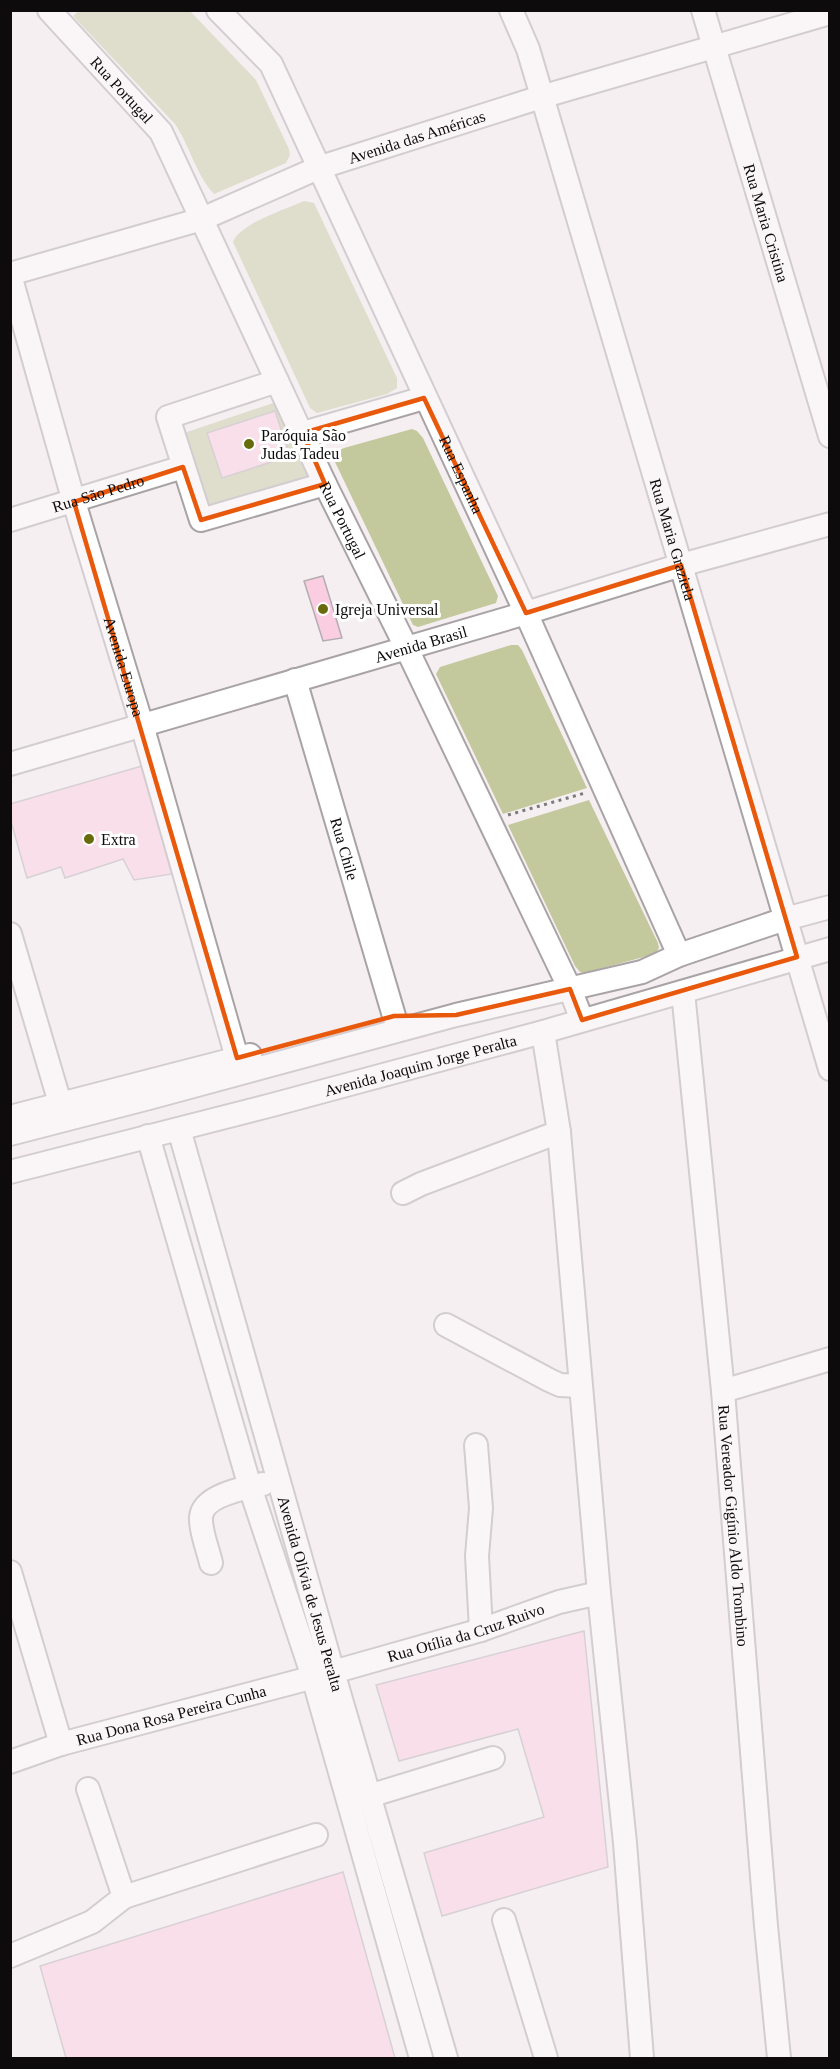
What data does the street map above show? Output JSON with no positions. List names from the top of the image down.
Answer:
{
  "streets": {
    "street": [
      "Rua Portugal",
      "Avenida das Américas",
      "Rua Maria Cristina",
      "Rua Espanha",
      "Rua São Pedro",
      "Rua Maria Graziela",
      "Avenida Brasil",
      "Avenida Europa",
      "Rua Chile",
      "Avenida Joaquim Jorge Peralta",
      "Rua Vereador Gigínio Aldo Trombino",
      "Avenida Olívia de Jesus Peralta",
      "Rua Otília da Cruz Ruivo",
      "Rua Dona Rosa Pereira Cunha"
    ]
  },
  "crossings": [
    ["Rua Portugal", "Avenida das Américas"],
    ["Rua Portugal", "Avenida Brasil"],
    ["Rua Portugal", "Avenida Joaquim Jorge Peralta"],
    ["Avenida das Américas", "Rua Maria Cristina"],
    ["Avenida das Américas", "Rua Espanha"],
    ["Avenida das Américas", "Rua Maria Graziela"],
    ["Avenida das Américas", "Avenida Europa"],
    ["Rua Espanha", "Avenida Brasil"],
    ["Rua São Pedro", "Avenida Europa"],
    ["Rua Maria Graziela", "Avenida Brasil"],
    ["Rua Maria Graziela", "Avenida Joaquim Jorge Peralta"],
    ["Avenida Brasil", "Avenida Europa"],
    ["Avenida Brasil", "Rua Chile"],
    ["Avenida Joaquim Jorge Peralta", "Rua Vereador Gigínio Aldo Trombino"],
    ["Avenida Joaquim Jorge Peralta", "Avenida Olívia de Jesus Peralta"],
    ["Avenida Olívia de Jesus Peralta", "Rua Otília da Cruz Ruivo"],
    ["Avenida Olívia de Jesus Peralta", "Rua Dona Rosa Pereira Cunha"],
    ["Rua Otília da Cruz Ruivo", "Rua Dona Rosa Pereira Cunha"]
  ],
  "places": ["Paróquia São Judas Tadeu", "Igreja Universal", "Extra"]
}
